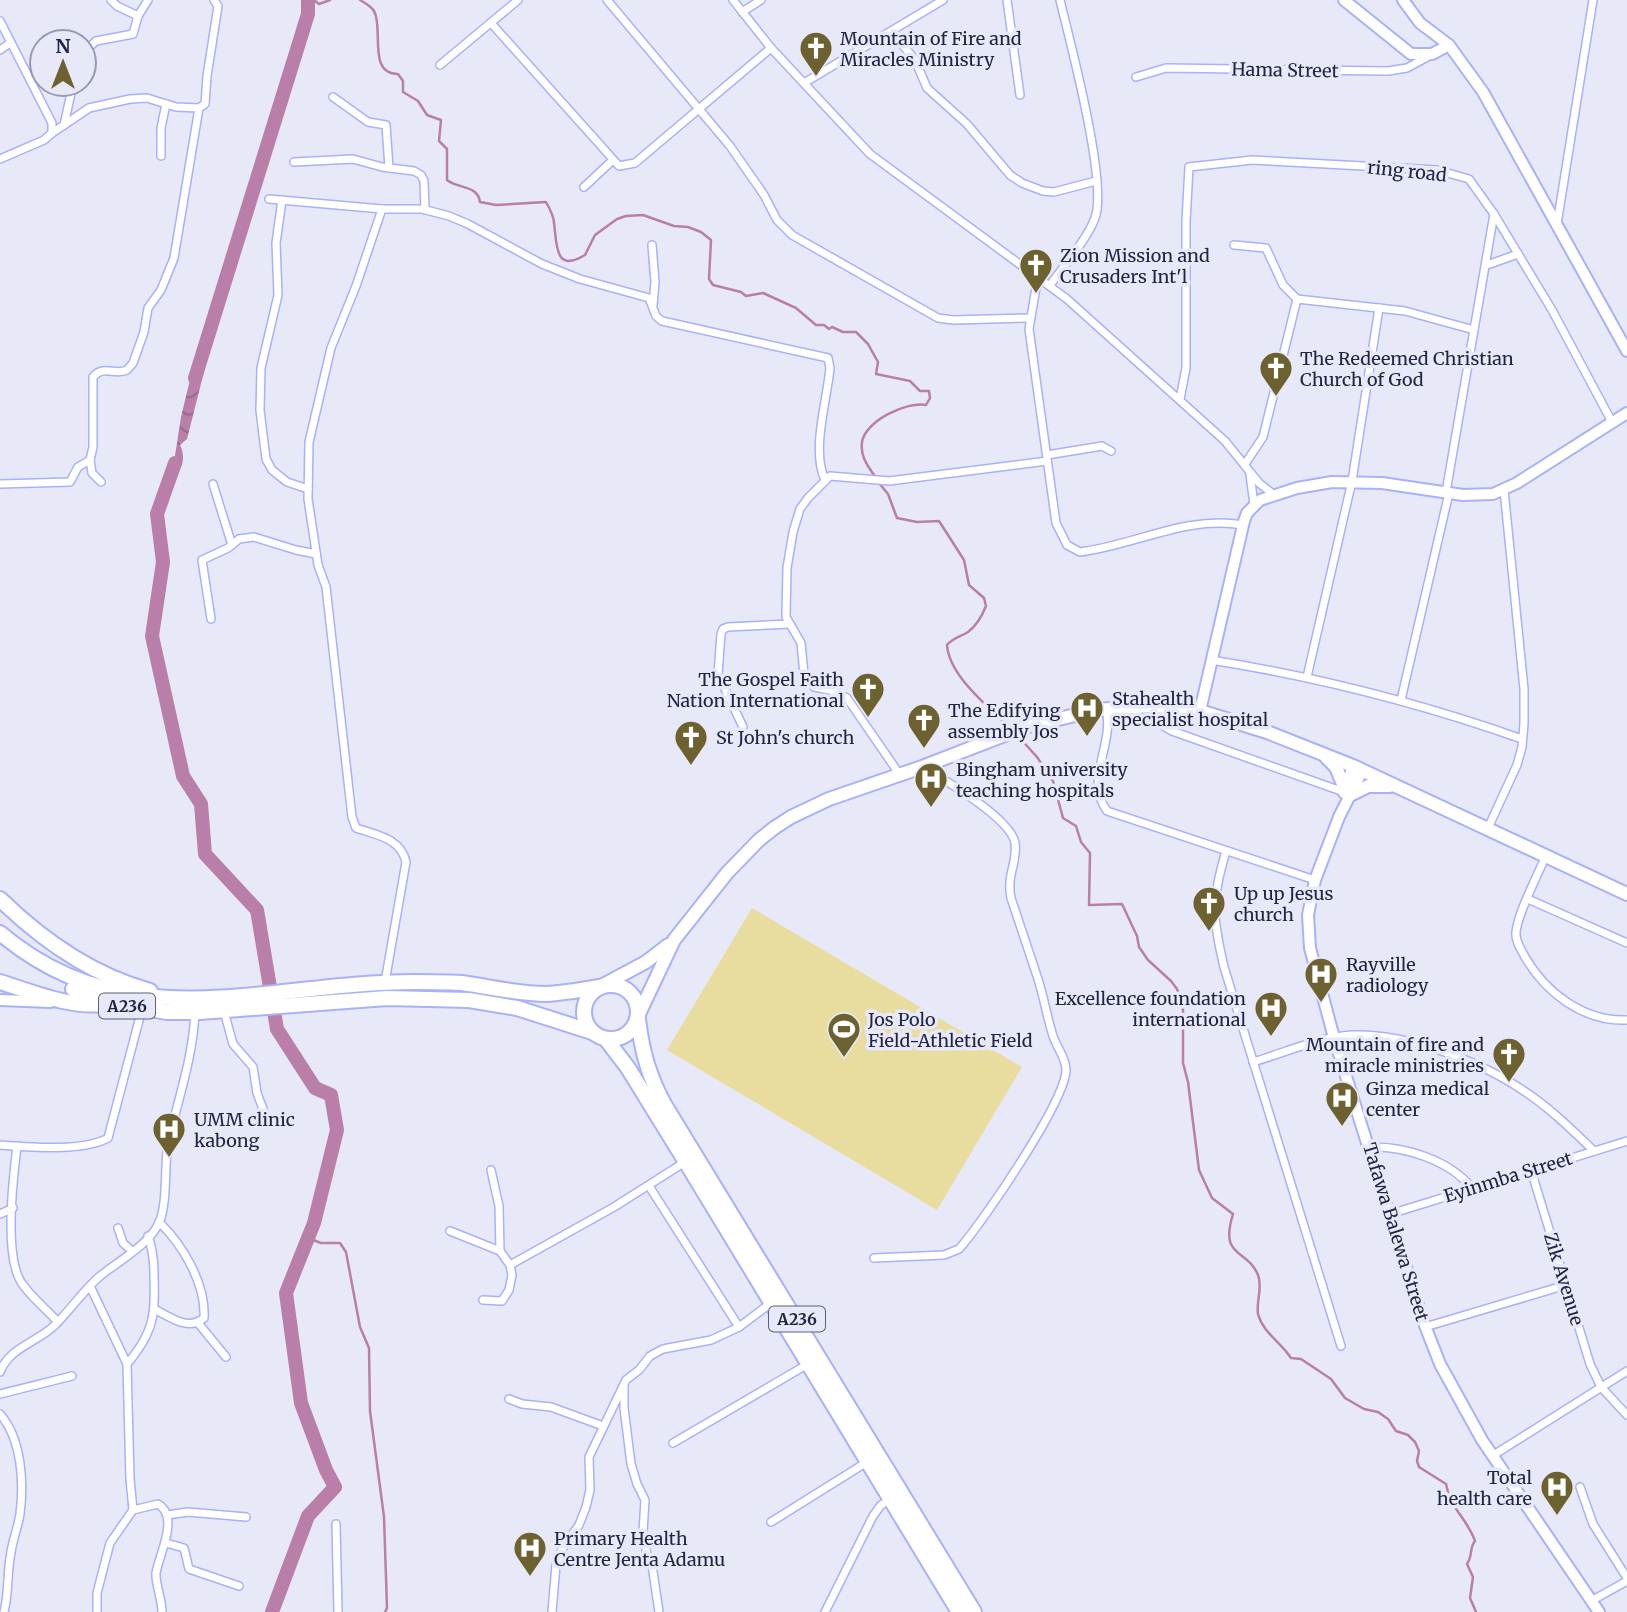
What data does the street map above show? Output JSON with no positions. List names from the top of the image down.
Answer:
{
  "streets": {
    "highway": ["A236"],
    "street": [
      "Hama Street",
      "ring road",
      "Eyinmba Street",
      "Tafawa Balewa Street",
      "Zik Avenue"
    ]
  },
  "crossings": [
    ["Eyinmba Street", "Tafawa Balewa Street"],
    ["Eyinmba Street", "Zik Avenue"]
  ],
  "places": {
    "church": [
      "Mountain of Fire and Miracles Ministry",
      "Zion Mission and Crusaders Int'l",
      "The Redeemed Christian Church of God",
      "The Gospel Faith Nation International",
      "The Edifying assembly Jos",
      "St John's church",
      "Up up Jesus church",
      "Mountain of fire and miracle ministries"
    ],
    "hospital": [
      "Stahealth specialist hospital",
      "Bingham university teaching hospitals",
      "Rayville radiology",
      "Excellence foundation international",
      "Ginza medical center",
      "UMM clinic kabong",
      "Total health care",
      "Primary Health Centre Jenta Adamu"
    ],
    "sports": ["Jos Polo Field-Athletic Field"]
  },
  "north": "top"
}
